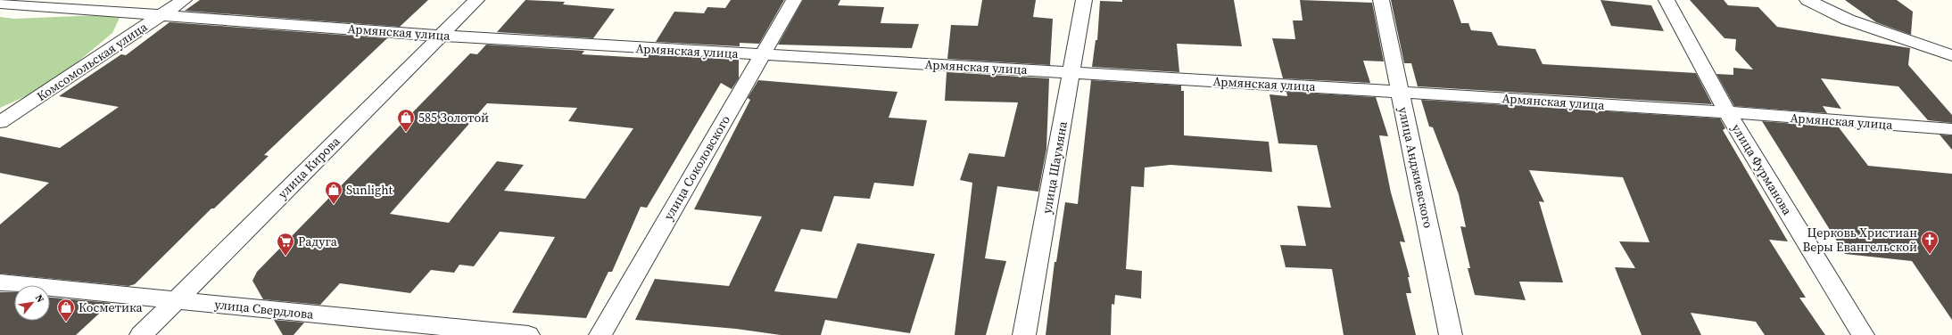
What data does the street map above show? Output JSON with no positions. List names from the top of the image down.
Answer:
{
  "streets": {
    "street": [
      "Армянская улица",
      "Комсомольская улица",
      "улица Кирова",
      "улица Соколовского",
      "улица Шаумяна",
      "улица Анджиевского",
      "улица Фурманова",
      "улица Свердлова"
    ]
  },
  "crossings": [
    ["Армянская улица", "Комсомольская улица"],
    ["Армянская улица", "улица Кирова"],
    ["Армянская улица", "улица Соколовского"],
    ["Армянская улица", "улица Шаумяна"],
    ["Армянская улица", "улица Анджиевского"],
    ["Армянская улица", "улица Фурманова"],
    ["улица Кирова", "улица Свердлова"]
  ],
  "places": {
    "shop": ["585 Золотой", "Sunlight", "Косметика"],
    "church": ["Церковь Христиан Веры Евангельской"],
    "supermarket": ["Радуга"]
  },
  "north": "top right"
}
